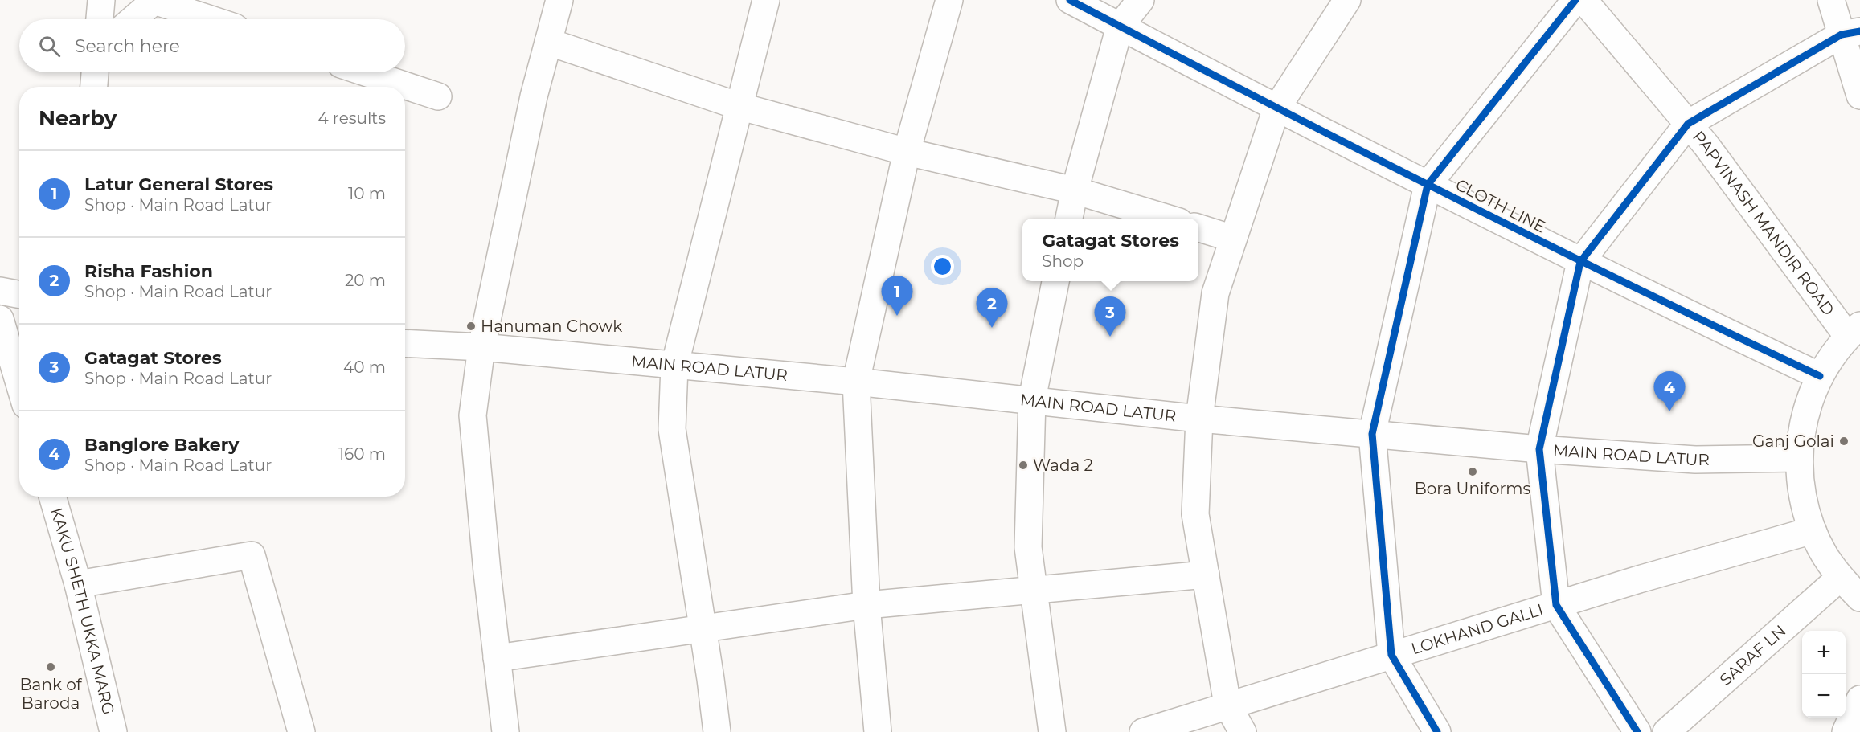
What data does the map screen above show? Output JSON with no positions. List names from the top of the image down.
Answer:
{
  "streets": {
    "street": [
      "CLOTH LINE",
      "PAPVINASH MANDIR ROAD",
      "MAIN ROAD LATUR",
      "KAKU SHETH UKKA MARG",
      "LOKHAND GALLI",
      "SARAF LN"
    ]
  },
  "places": [
    "Hanuman Chowk",
    "Ganj Golai",
    "Wada 2",
    "Bora Uniforms",
    "Bank of Baroda"
  ],
  "page": {
    "search": "Search here",
    "heading": ["Nearby", "4 results"],
    "list": [
      {
        "mark": "1",
        "name": "Latur General Stores",
        "note": "Shop · Main Road Latur",
        "value": "10 m"
      },
      {
        "mark": "2",
        "name": "Risha Fashion",
        "note": "Shop · Main Road Latur",
        "value": "20 m"
      },
      {
        "mark": "3",
        "name": "Gatagat Stores",
        "note": "Shop · Main Road Latur",
        "value": "40 m"
      },
      {
        "mark": "4",
        "name": "Banglore Bakery",
        "note": "Shop · Main Road Latur",
        "value": "160 m"
      }
    ],
    "popup": ["Gatagat Stores", "Shop"],
    "pins": [
      "1",
      "2",
      "3",
      "4"
    ],
    "map_buttons": ["+", "−"]
  }
}
